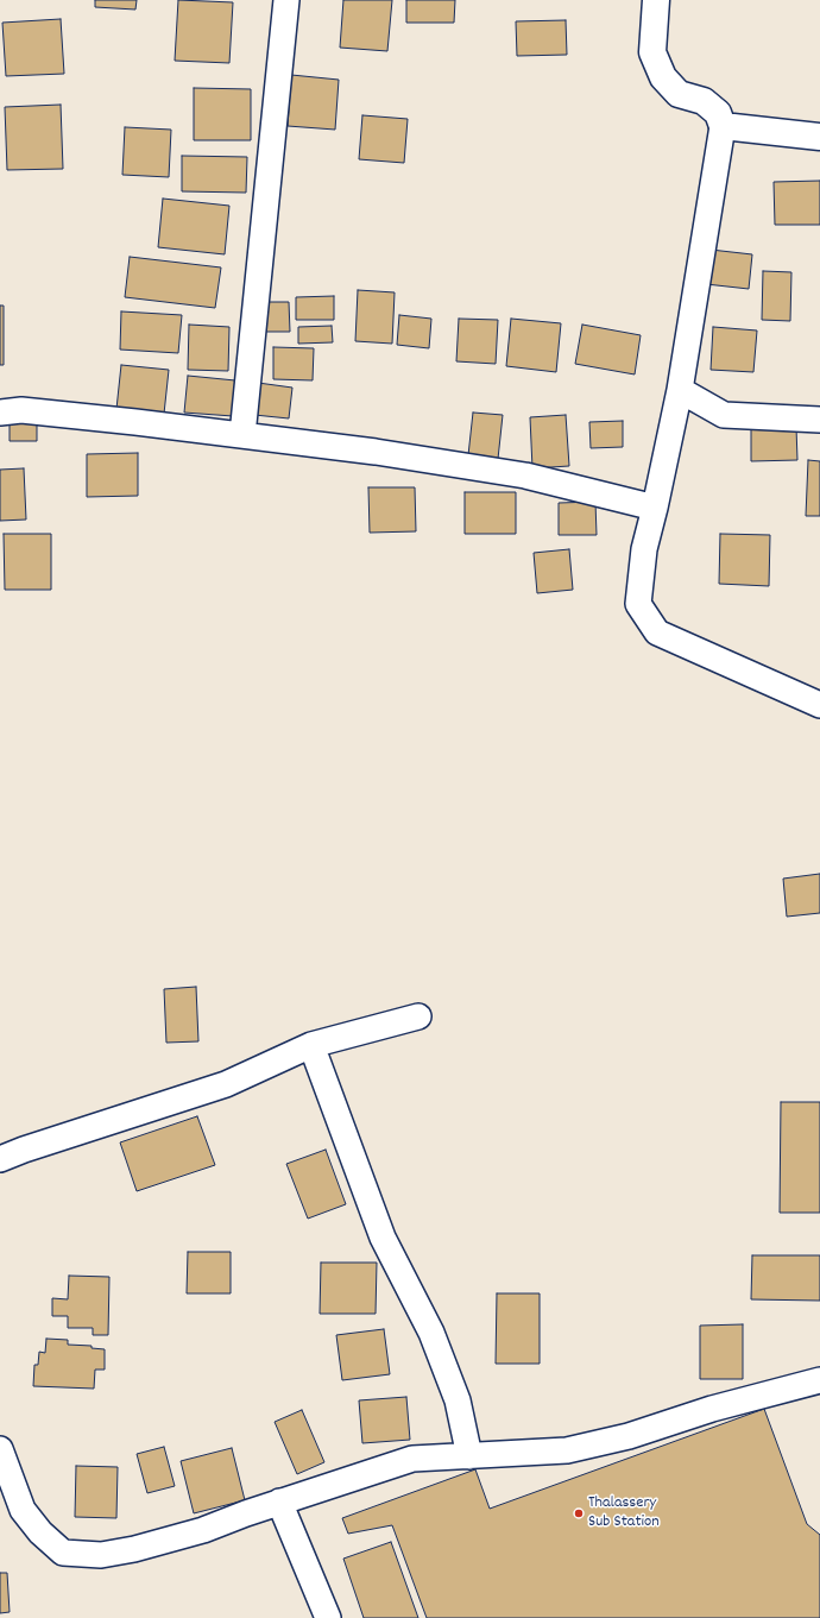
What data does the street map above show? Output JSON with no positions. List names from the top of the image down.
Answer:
{
  "places": ["Thalassery Sub Station"]
}
